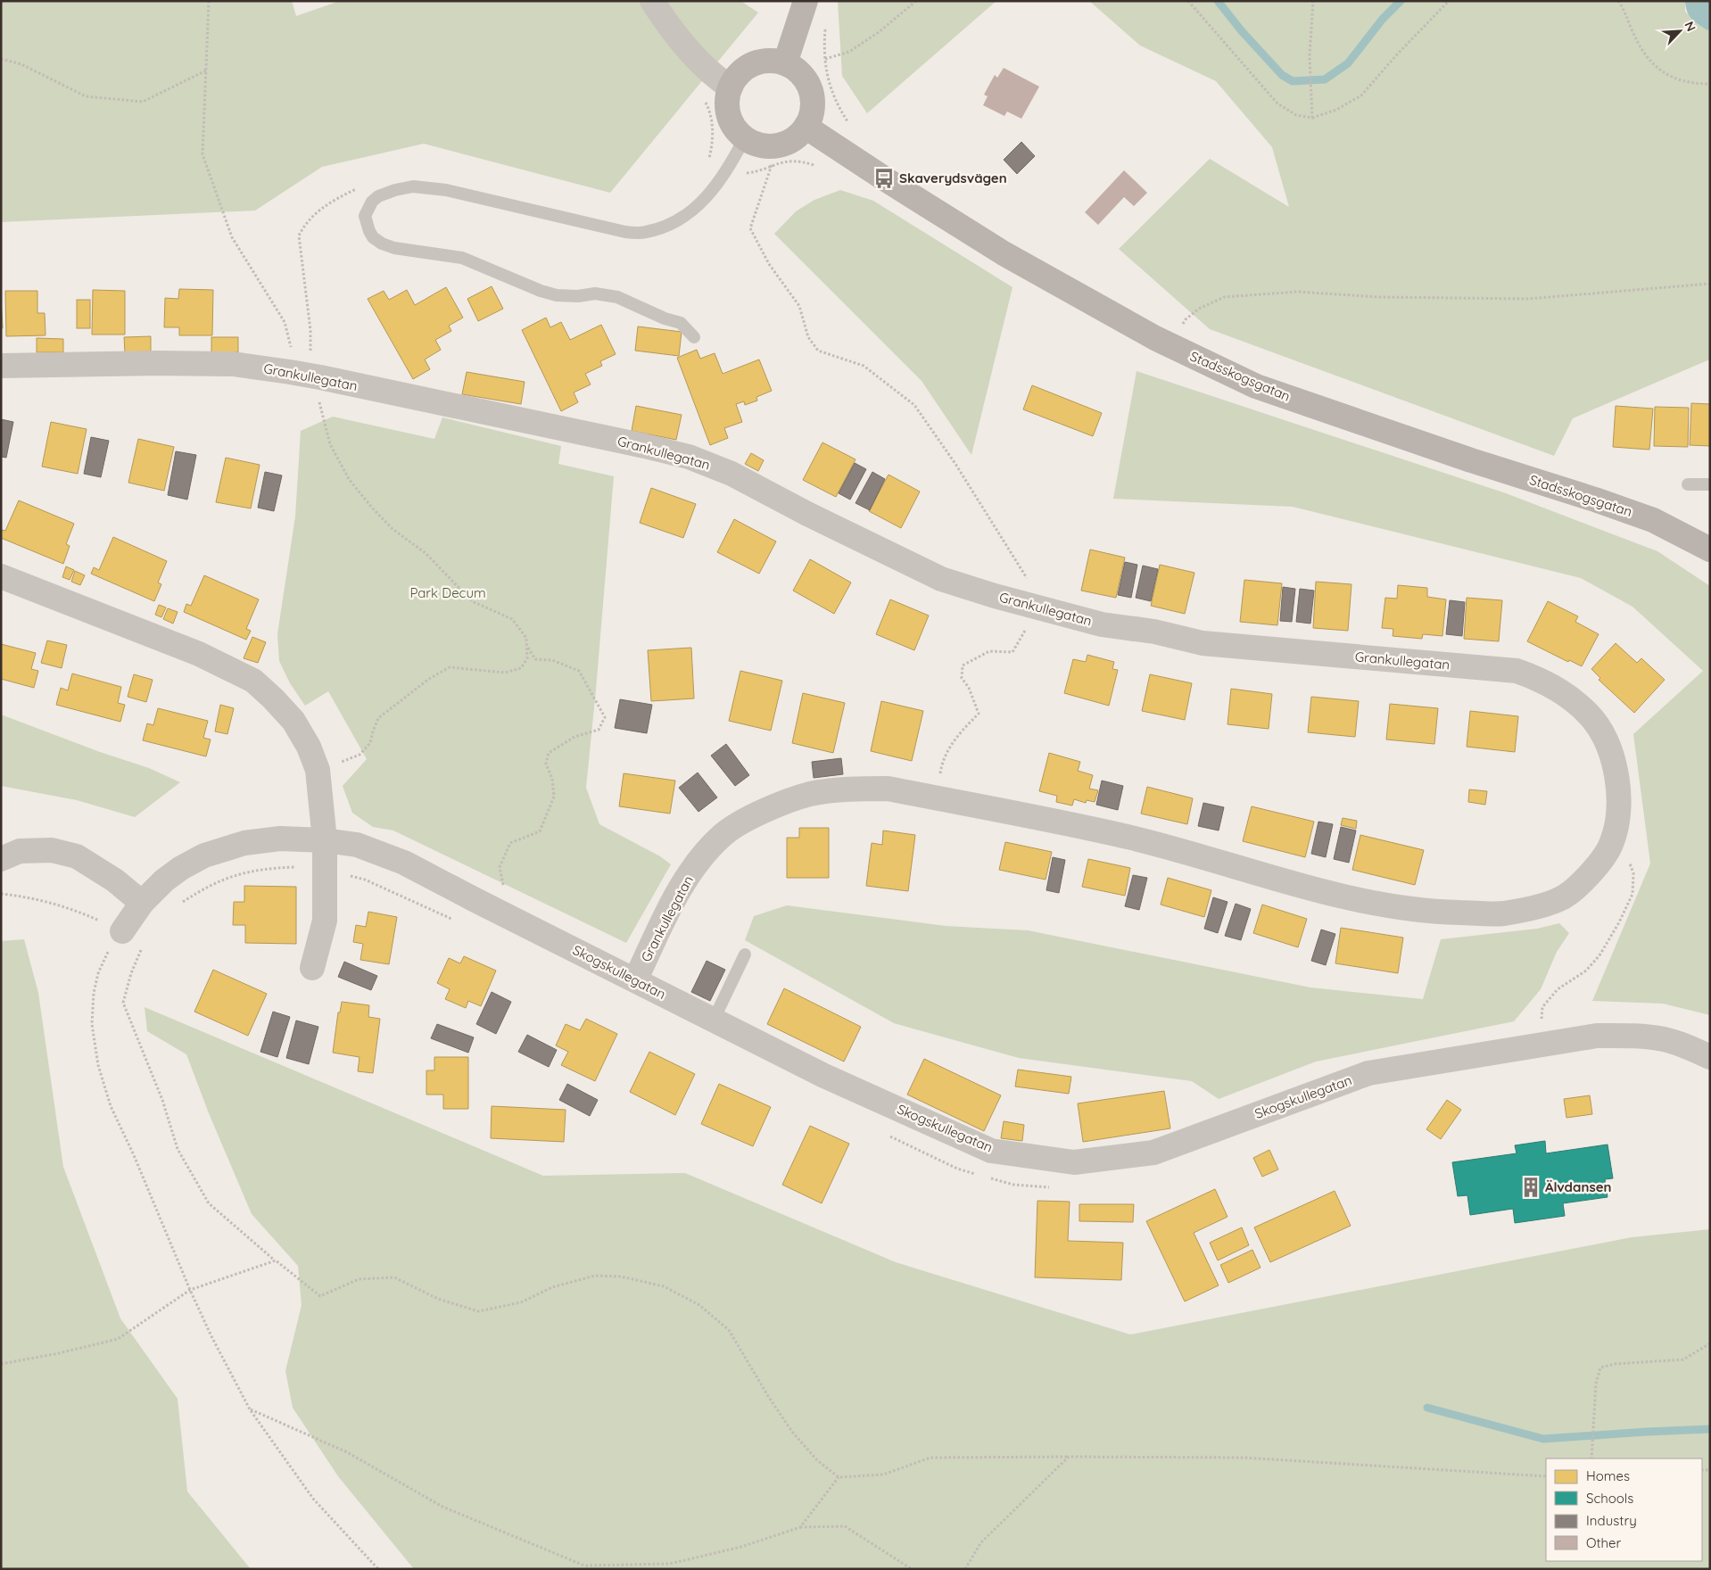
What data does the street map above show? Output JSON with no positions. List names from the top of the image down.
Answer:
{
  "streets": {
    "street": ["Stadsskogsgatan", "Grankullegatan", "Skogskullegatan"]
  },
  "crossings": [
    ["Grankullegatan", "Skogskullegatan"]
  ],
  "parks": ["Park Decum"],
  "places": {
    "bus stop": ["Skaverydsvägen"],
    "building": ["Älvdansen"]
  },
  "legend": [
    "Homes",
    "Schools",
    "Industry",
    "Other"
  ],
  "north": "top right"
}
